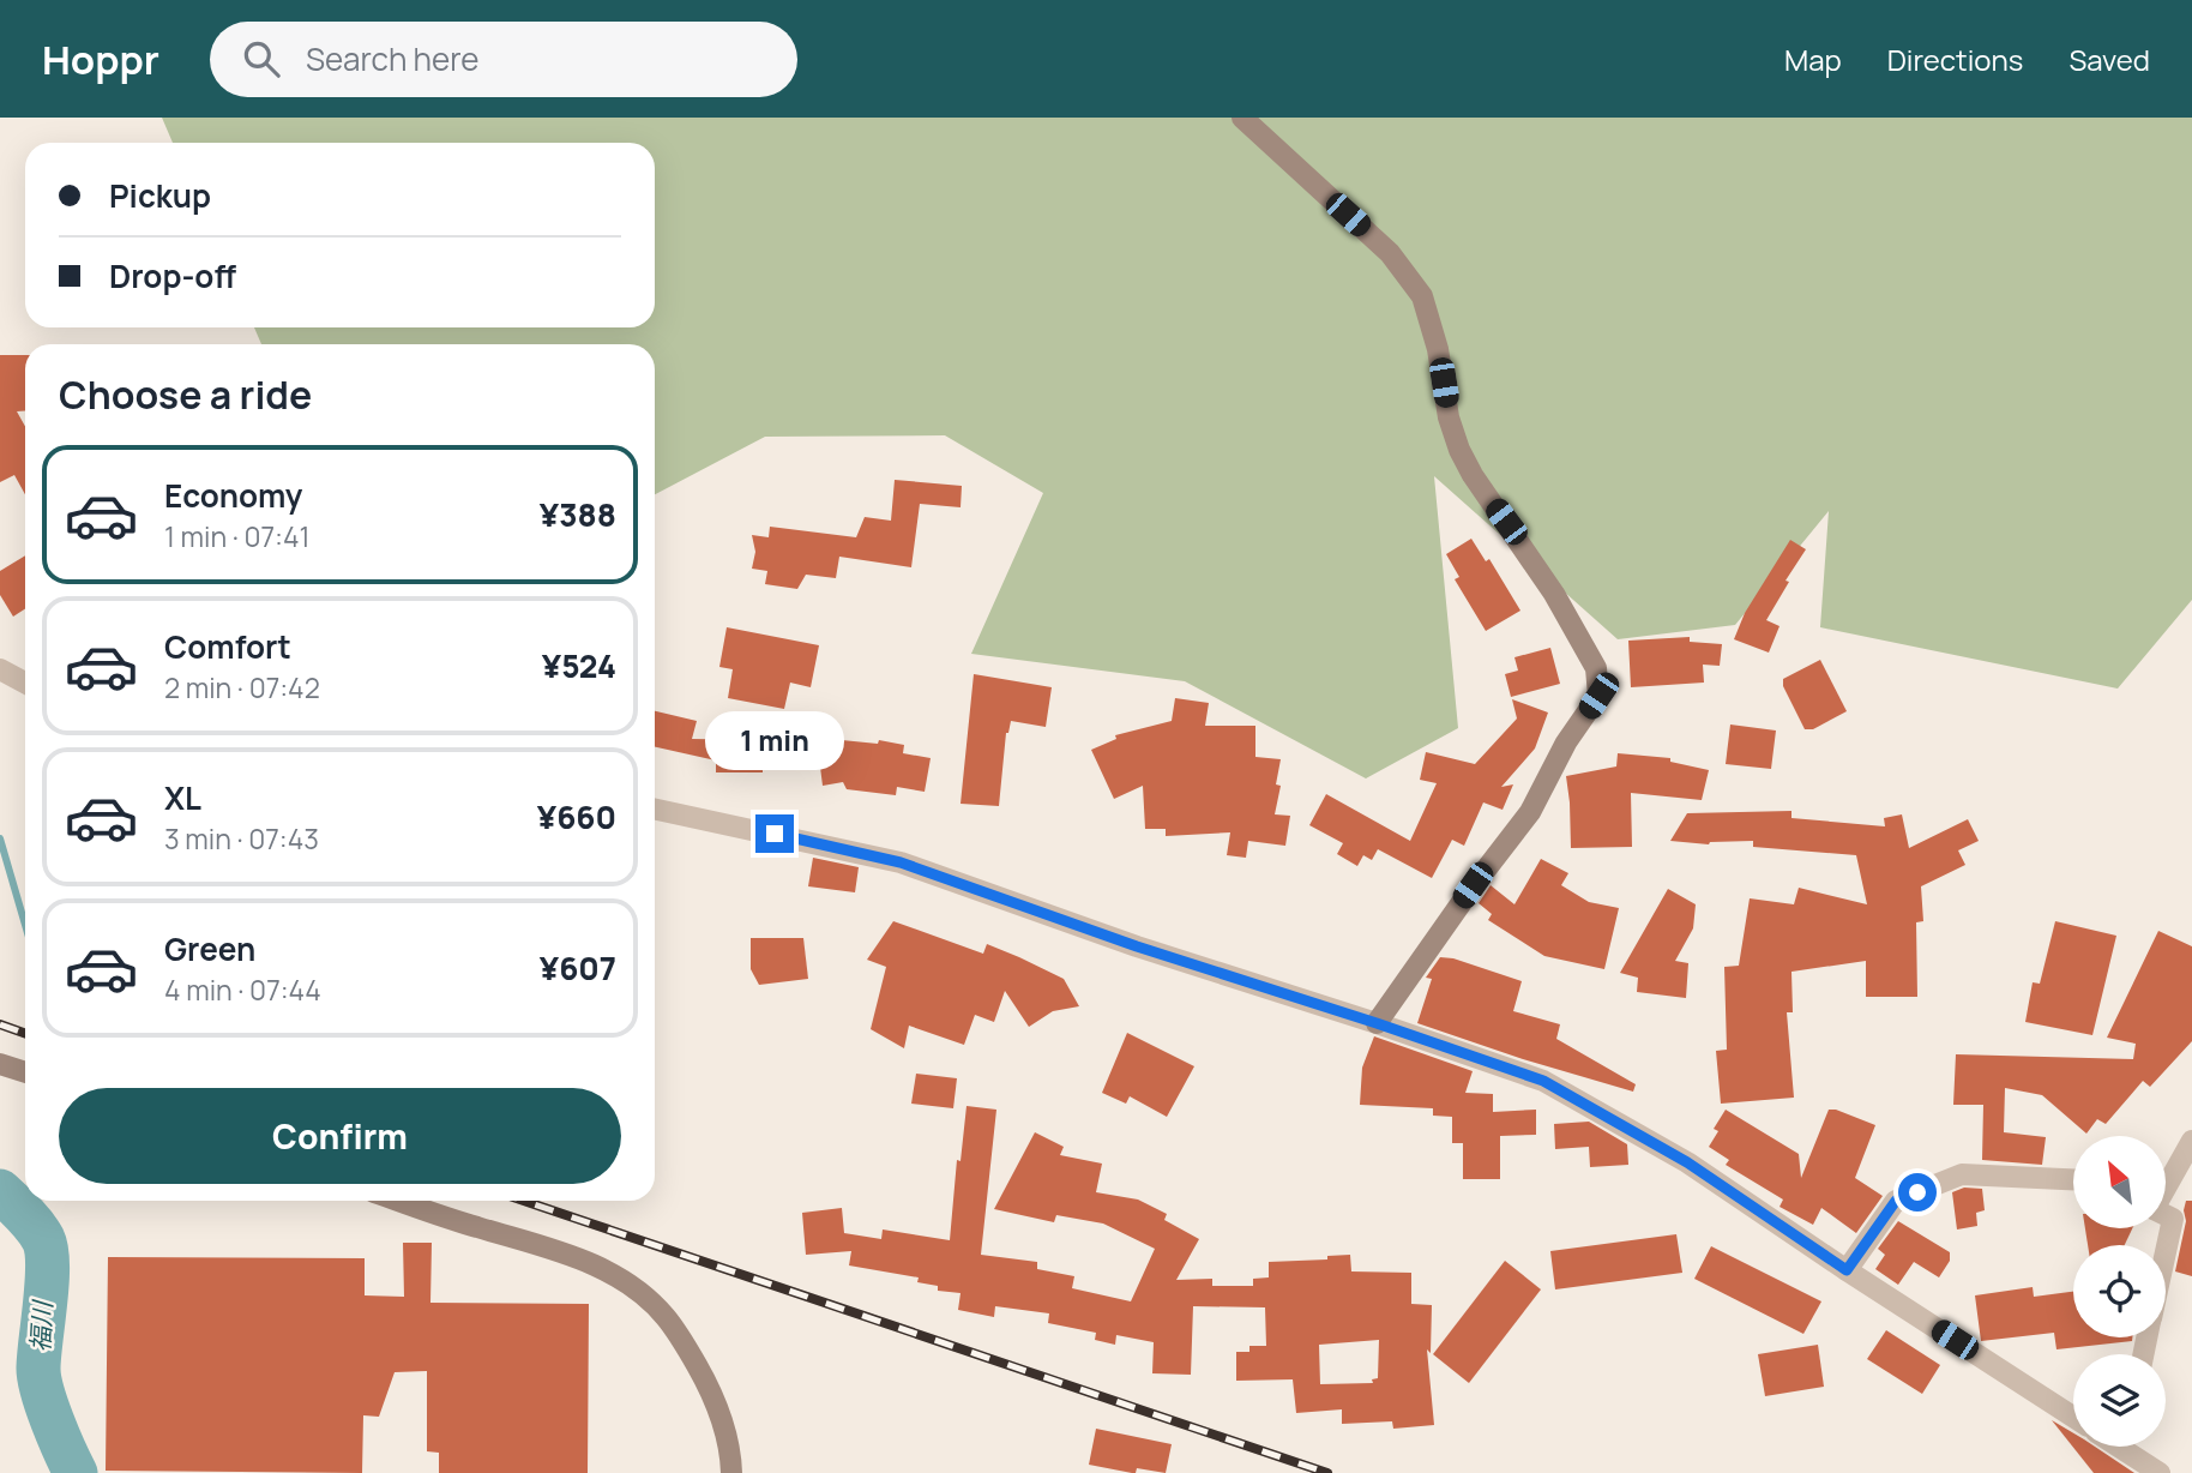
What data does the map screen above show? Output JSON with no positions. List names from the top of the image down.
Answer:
{
  "water": ["福川"],
  "north": "top left",
  "page": {
    "header": "Hoppr",
    "search": "Search here",
    "nav": ["Map", "Directions", "Saved"],
    "banner": ["Pickup", "Drop-off"],
    "heading": "Choose a ride",
    "list": [
      {
        "name": "Economy",
        "note": "1 min · 07:41",
        "value": "¥388"
      },
      {
        "name": "Comfort",
        "note": "2 min · 07:42",
        "value": "¥524"
      },
      {
        "name": "XL",
        "note": "3 min · 07:43",
        "value": "¥660"
      },
      {
        "name": "Green",
        "note": "4 min · 07:44",
        "value": "¥607"
      }
    ],
    "bubble": "1 min",
    "buttons": "Confirm"
  }
}
